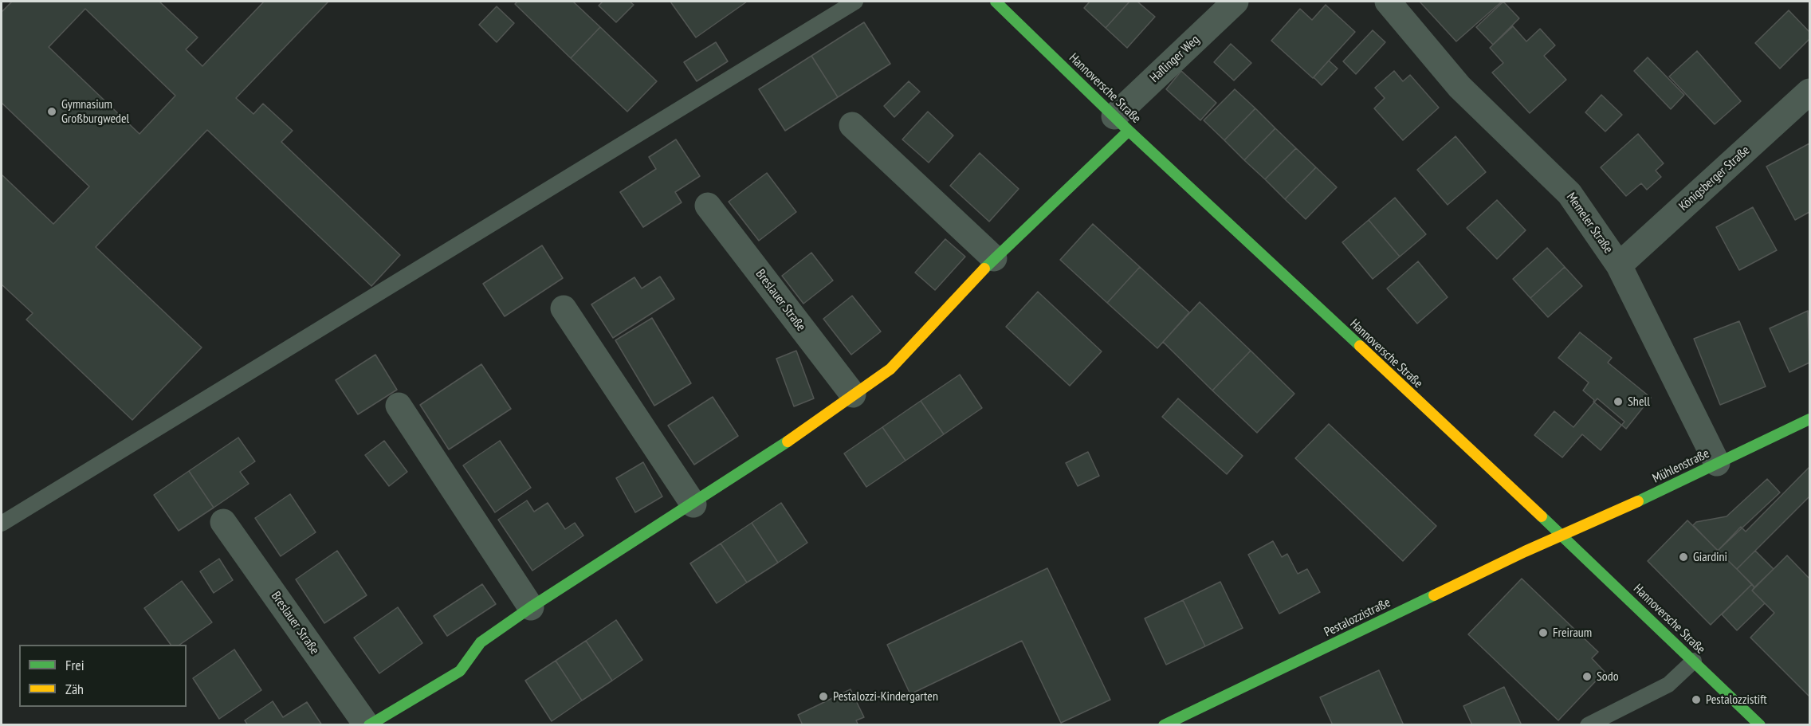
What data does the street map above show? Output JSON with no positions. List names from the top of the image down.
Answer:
{
  "streets": {
    "street": [
      "Haflinger Weg",
      "Hannoversche Straße",
      "Königsberger Straße",
      "Memeler Straße",
      "Breslauer Straße",
      "Mühlenstraße",
      "Pestalozzistraße"
    ]
  },
  "crossings": [
    ["Haflinger Weg", "Hannoversche Straße"],
    ["Haflinger Weg", "Breslauer Straße"],
    ["Hannoversche Straße", "Breslauer Straße"],
    ["Hannoversche Straße", "Mühlenstraße"],
    ["Hannoversche Straße", "Pestalozzistraße"],
    ["Königsberger Straße", "Memeler Straße"],
    ["Memeler Straße", "Mühlenstraße"],
    ["Mühlenstraße", "Pestalozzistraße"]
  ],
  "places": [
    "Gymnasium Großburgwedel",
    "Shell",
    "Giardini",
    "Freiraum",
    "Sodo",
    "Pestalozzi-Kindergarten",
    "Pestalozzistift"
  ],
  "legend": ["Frei", "Zäh"]
}
